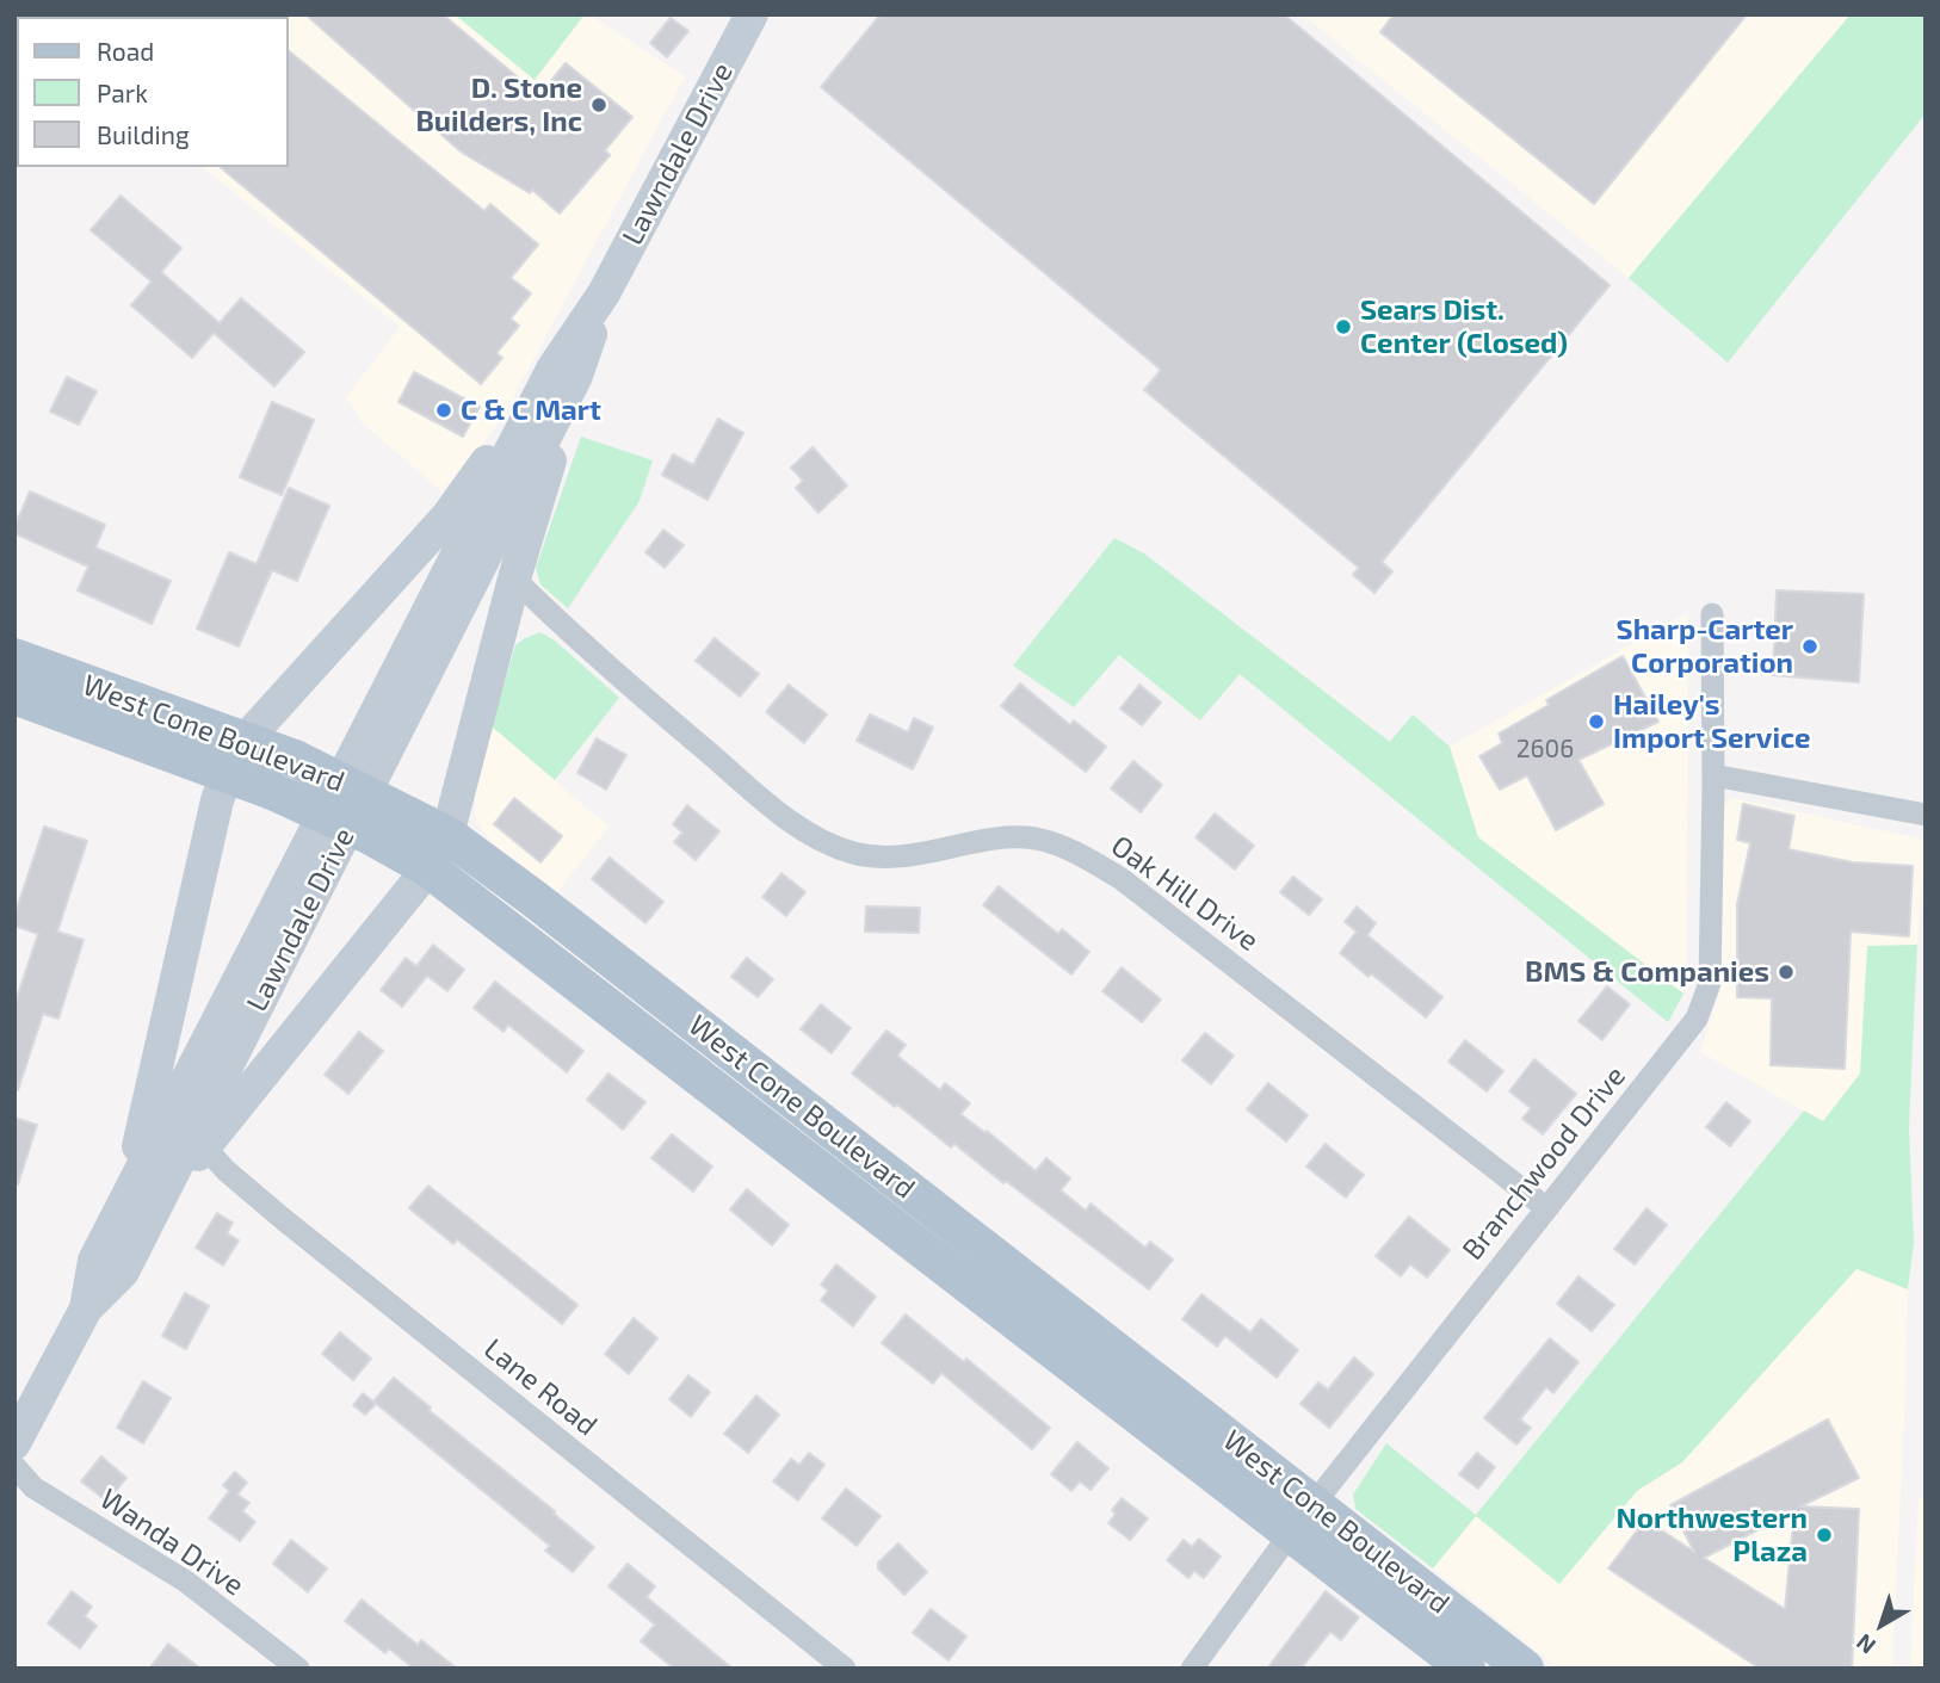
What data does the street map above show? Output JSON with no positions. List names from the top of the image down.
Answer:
{
  "streets": {
    "main road": ["Lawndale Drive", "West Cone Boulevard"],
    "street": [
      "Oak Hill Drive",
      "Branchwood Drive",
      "Lane Road",
      "Wanda Drive"
    ]
  },
  "crossings": [
    ["West Cone Boulevard", "Branchwood Drive"],
    ["Oak Hill Drive", "Branchwood Drive"]
  ],
  "places": [
    "D. Stone Builders, Inc",
    "Sears Dist. Center (Closed)",
    "C & C Mart",
    "Sharp-Carter Corporation",
    "Hailey's Import Service",
    "BMS & Companies",
    "Northwestern Plaza"
  ],
  "house_numbers": ["2606"],
  "legend": ["Road", "Park", "Building"],
  "north": "bottom left"
}
